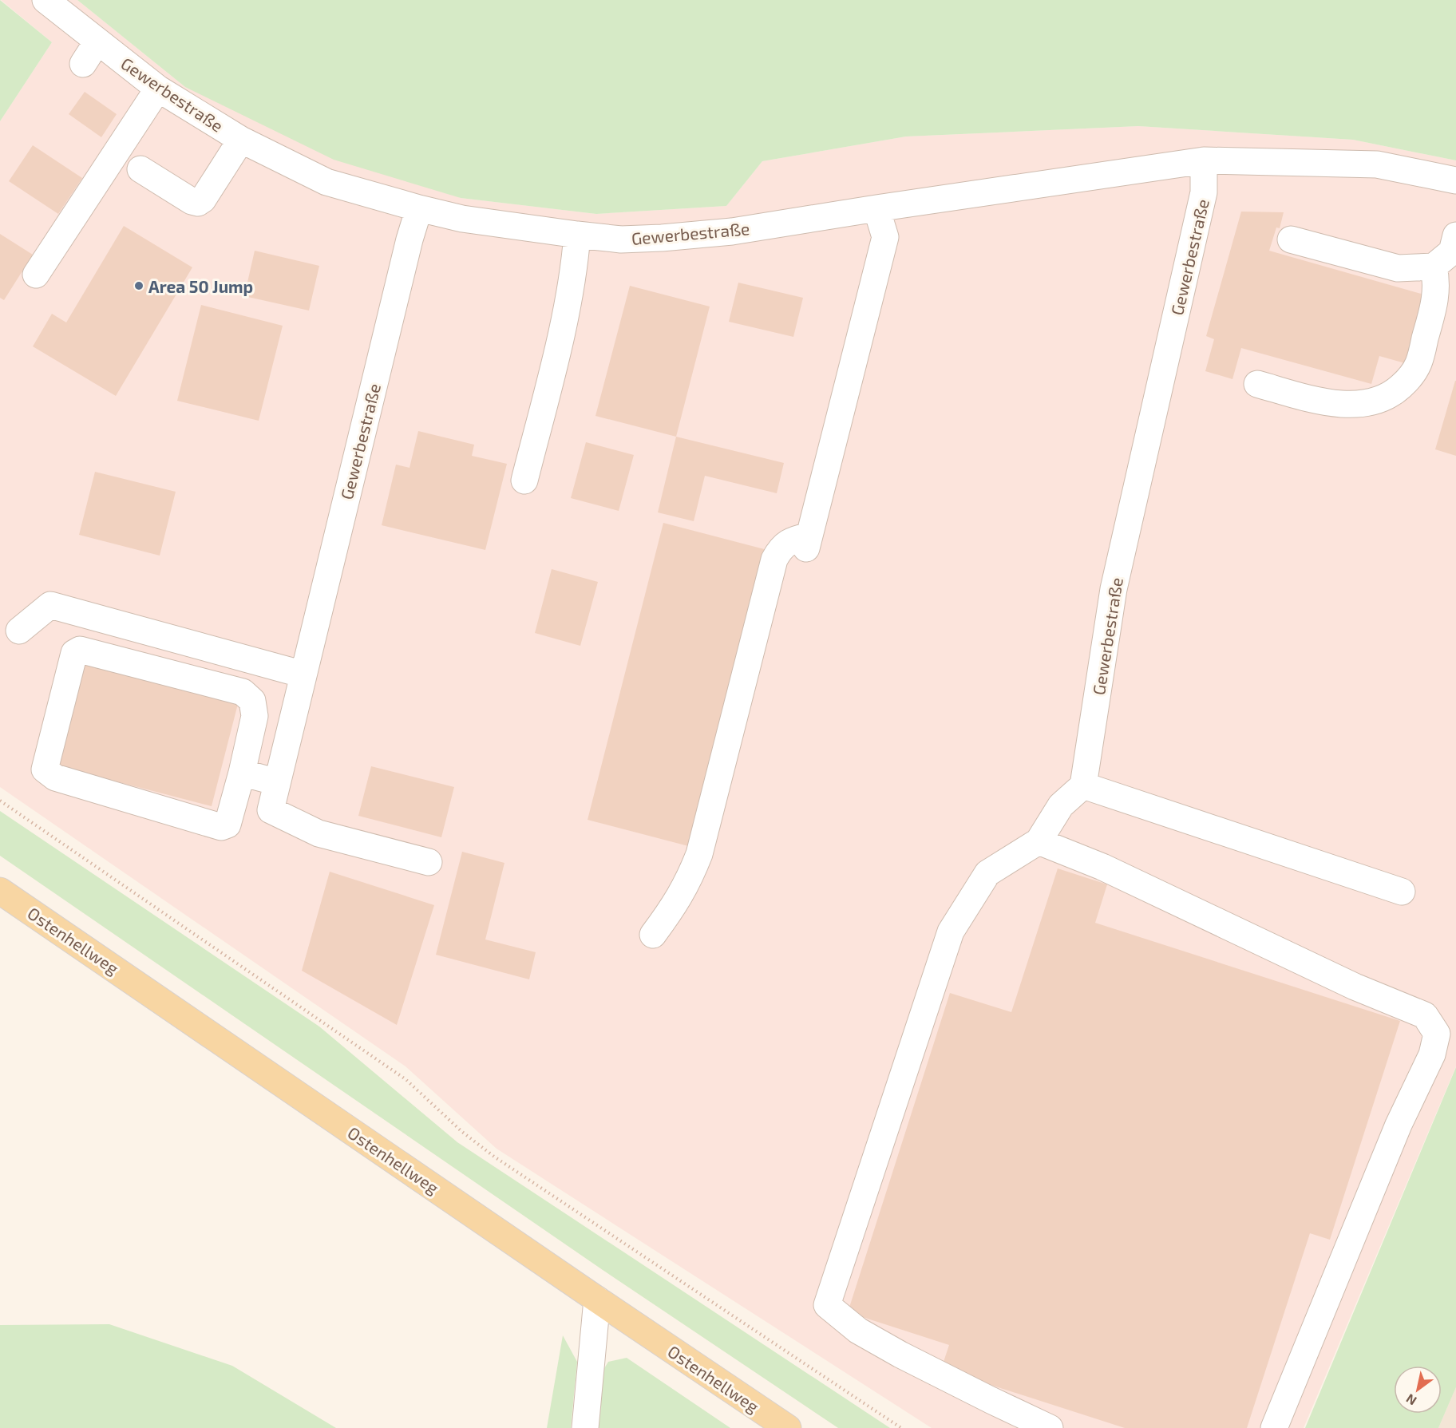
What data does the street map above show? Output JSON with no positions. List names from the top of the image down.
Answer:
{
  "streets": {
    "main road": ["Ostenhellweg"],
    "street": ["Gewerbestraße"]
  },
  "places": ["Area 50 Jump"],
  "north": "bottom left"
}
